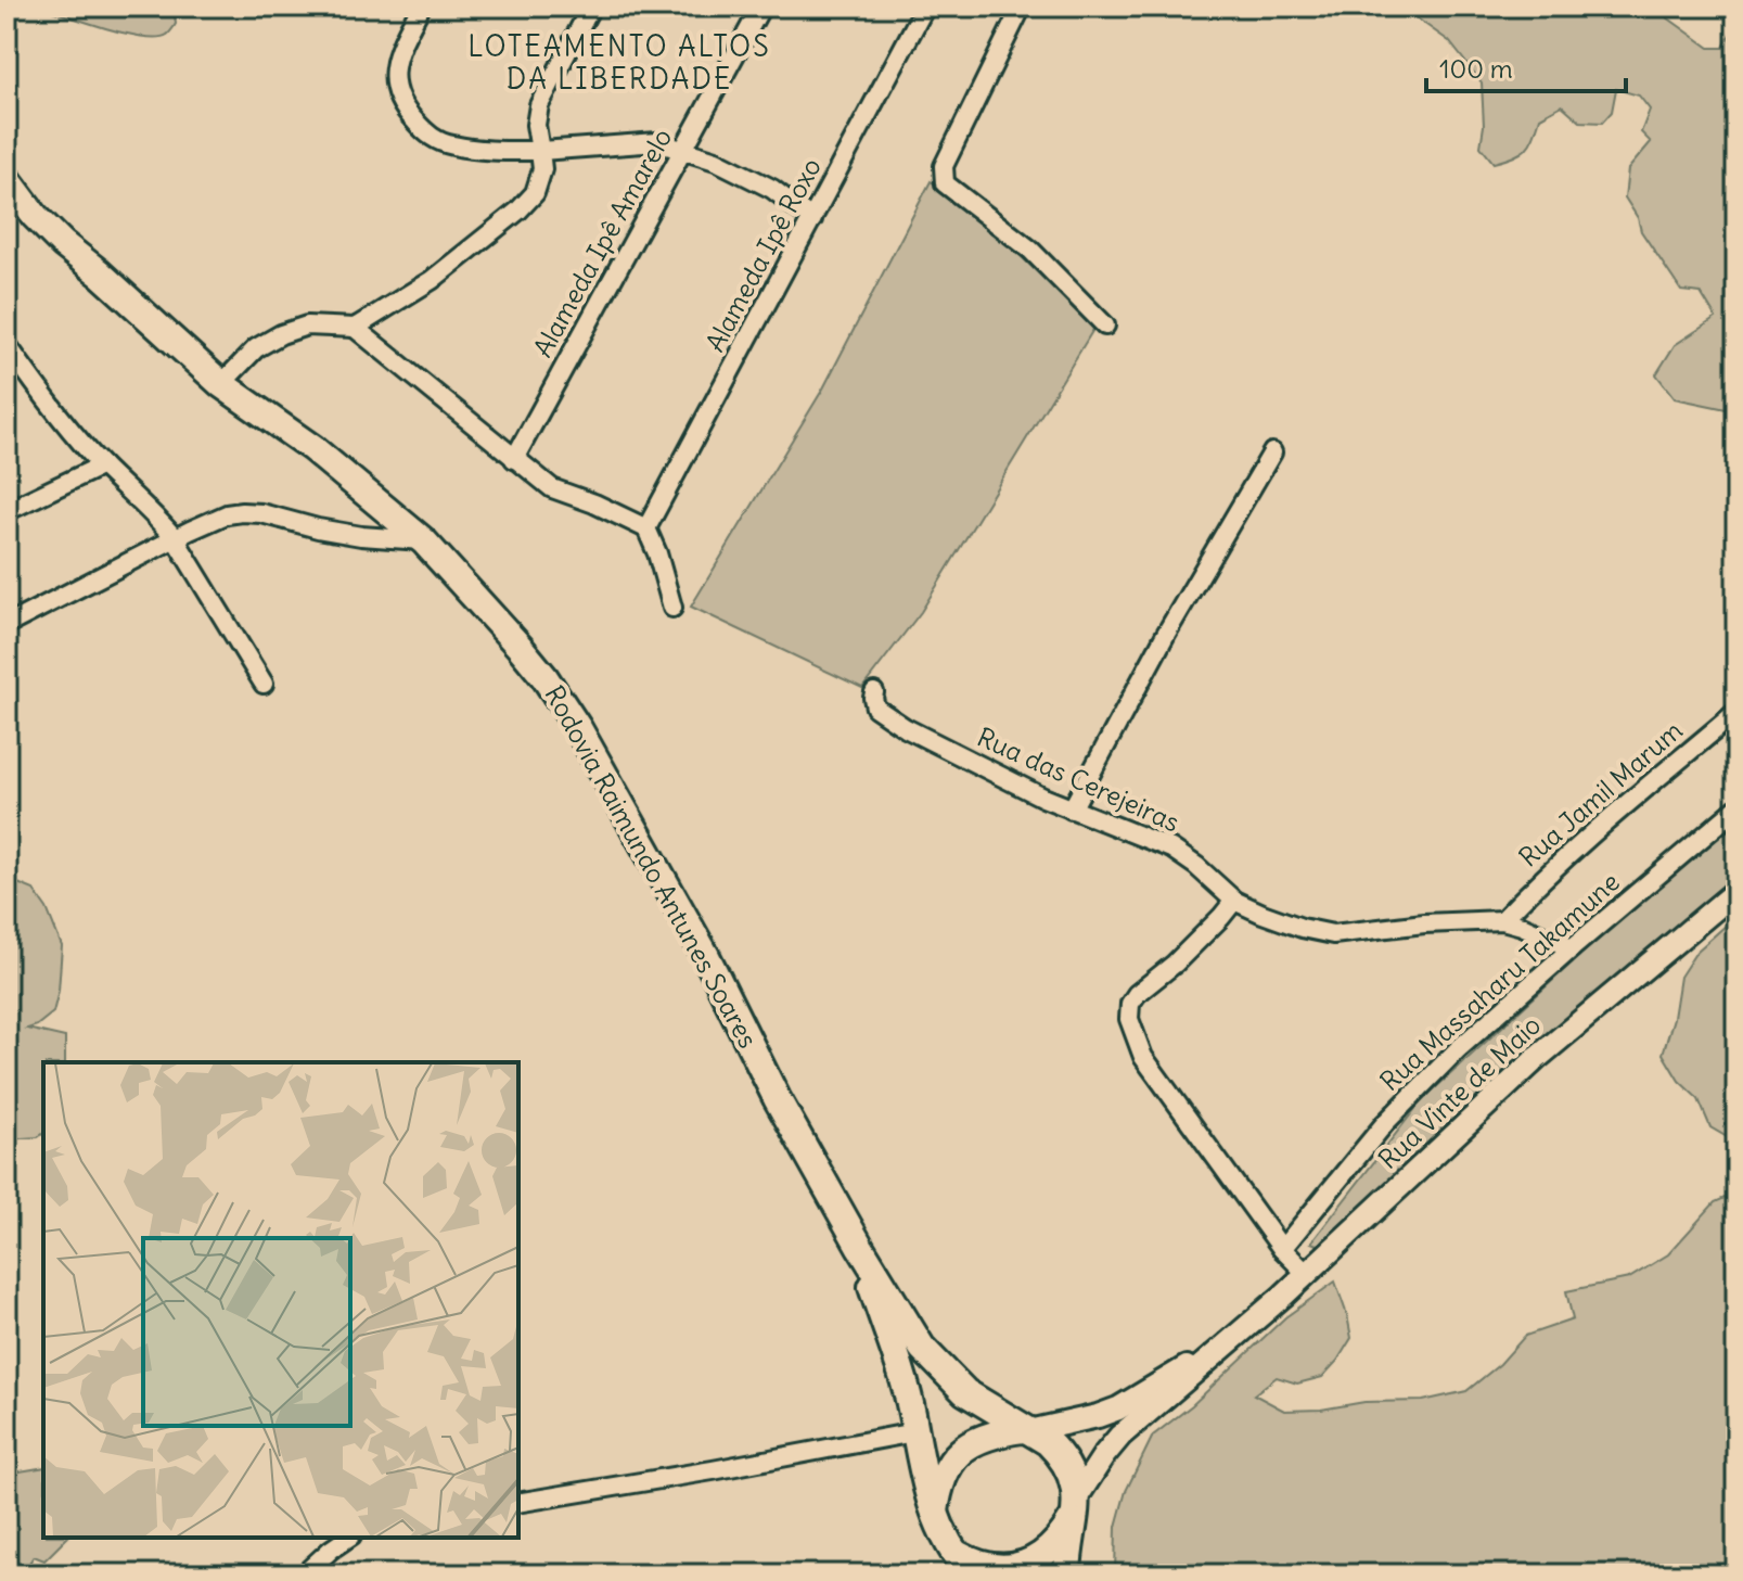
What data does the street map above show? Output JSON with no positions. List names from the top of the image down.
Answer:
{
  "streets": {
    "highway": ["Rodovia Raimundo Antunes Soares"],
    "main road": ["Rua Vinte de Maio"],
    "street": [
      "Alameda Ipê Amarelo",
      "Alameda Ipê Roxo",
      "Rua das Cerejeiras",
      "Rua Jamil Marum",
      "Rua Massaharu Takamune"
    ]
  },
  "crossings": [
    ["Rua das Cerejeiras", "Rua Jamil Marum"],
    ["Rua das Cerejeiras", "Rua Massaharu Takamune"]
  ],
  "districts": ["LOTEAMENTO ALTOS DA LIBERDADE"],
  "scale_bar": "100 m"
}
